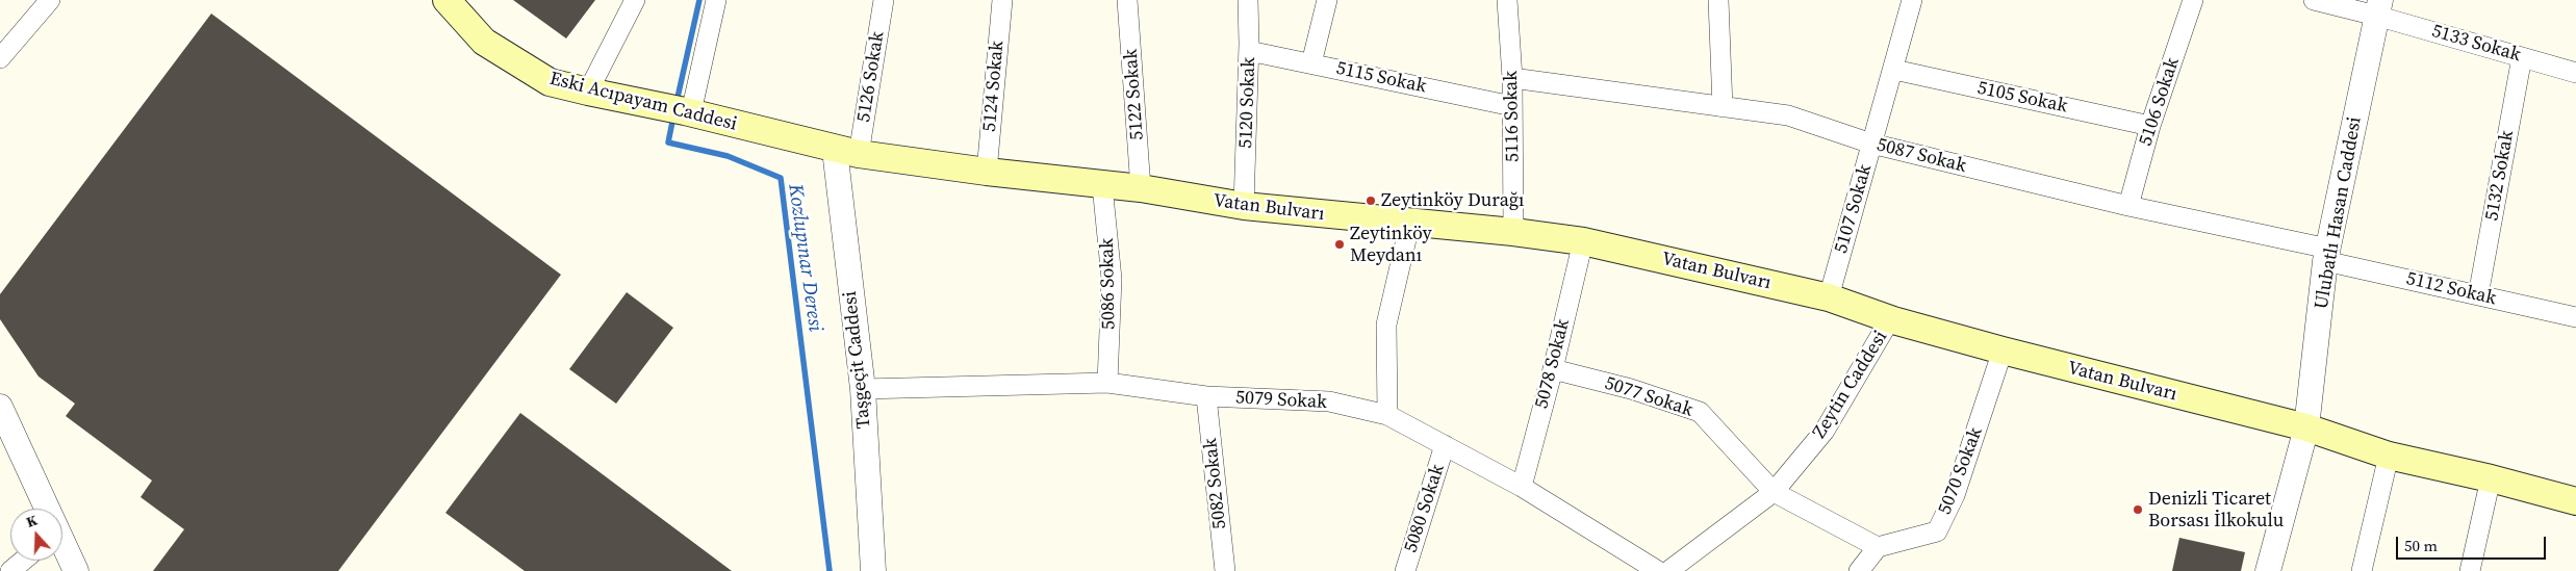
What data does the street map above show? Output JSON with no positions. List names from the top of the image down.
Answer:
{
  "streets": {
    "main road": ["Eski Acıpayam Caddesi", "Vatan Bulvarı"],
    "street": [
      "5133 Sokak",
      "5126 Sokak",
      "5115 Sokak",
      "5124 Sokak",
      "5122 Sokak",
      "5105 Sokak",
      "5106 Sokak",
      "5120 Sokak",
      "5116 Sokak",
      "5087 Sokak",
      "5132 Sokak",
      "5107 Sokak",
      "Ulubatlı Hasan Caddesi",
      "5086 Sokak",
      "5112 Sokak",
      "Taşgeçit Caddesi",
      "5078 Sokak",
      "Zeytin Caddesi",
      "5077 Sokak",
      "5079 Sokak",
      "5070 Sokak",
      "5082 Sokak",
      "5080 Sokak"
    ]
  },
  "crossings": [
    ["5133 Sokak", "5132 Sokak"],
    ["5133 Sokak", "Ulubatlı Hasan Caddesi"],
    ["5126 Sokak", "Eski Acıpayam Caddesi"],
    ["5126 Sokak", "Vatan Bulvarı"],
    ["5126 Sokak", "Taşgeçit Caddesi"],
    ["5115 Sokak", "5120 Sokak"],
    ["5115 Sokak", "5116 Sokak"],
    ["5124 Sokak", "Vatan Bulvarı"],
    ["5122 Sokak", "Vatan Bulvarı"],
    ["5105 Sokak", "5106 Sokak"],
    ["5105 Sokak", "5107 Sokak"],
    ["Eski Acıpayam Caddesi", "Vatan Bulvarı"],
    ["Eski Acıpayam Caddesi", "Taşgeçit Caddesi"],
    ["5106 Sokak", "5087 Sokak"],
    ["5120 Sokak", "Vatan Bulvarı"],
    ["5116 Sokak", "5087 Sokak"],
    ["5116 Sokak", "Vatan Bulvarı"],
    ["5087 Sokak", "5107 Sokak"],
    ["5087 Sokak", "Ulubatlı Hasan Caddesi"],
    ["5087 Sokak", "5112 Sokak"],
    ["5132 Sokak", "5112 Sokak"],
    ["Vatan Bulvarı", "5107 Sokak"],
    ["Vatan Bulvarı", "Ulubatlı Hasan Caddesi"],
    ["Vatan Bulvarı", "5086 Sokak"],
    ["Vatan Bulvarı", "Taşgeçit Caddesi"],
    ["Vatan Bulvarı", "5078 Sokak"],
    ["Vatan Bulvarı", "Zeytin Caddesi"],
    ["Vatan Bulvarı", "5070 Sokak"],
    ["Ulubatlı Hasan Caddesi", "5112 Sokak"],
    ["5086 Sokak", "5079 Sokak"],
    ["Taşgeçit Caddesi", "5079 Sokak"],
    ["5078 Sokak", "5077 Sokak"],
    ["5078 Sokak", "5079 Sokak"],
    ["Zeytin Caddesi", "5077 Sokak"],
    ["5077 Sokak", "5070 Sokak"],
    ["5079 Sokak", "5082 Sokak"],
    ["5079 Sokak", "5080 Sokak"]
  ],
  "water": ["Kozlupınar Deresi"],
  "places": ["Zeytinköy Durağı", "Zeytinköy Meydanı", "Denizli Ticaret Borsası İlkokulu"],
  "scale_bar": "50 m",
  "north": "top"
}
